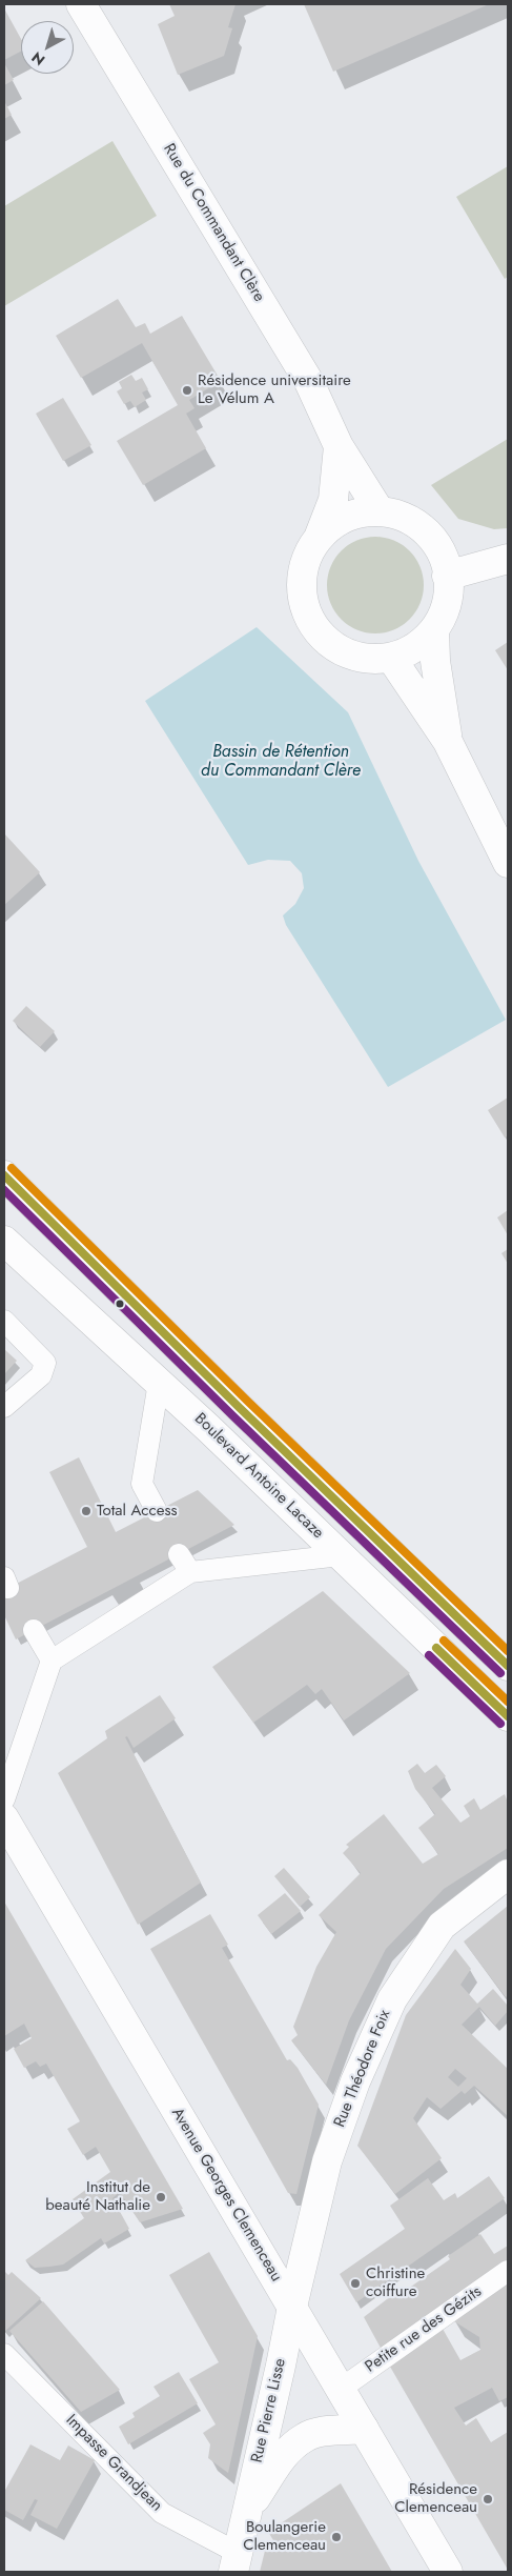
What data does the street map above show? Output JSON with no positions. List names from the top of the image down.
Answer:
{
  "streets": {
    "street": [
      "Rue du Commandant Clère",
      "Boulevard Antoine Lacaze",
      "Rue Théodore Foix",
      "Avenue Georges Clemenceau",
      "Rue Pierre Lisse"
    ],
    "lane": ["Petite rue des Gézits", "Impasse Grandjean"]
  },
  "crossings": [
    ["Rue Théodore Foix", "Avenue Georges Clemenceau"],
    ["Rue Théodore Foix", "Rue Pierre Lisse"],
    ["Avenue Georges Clemenceau", "Petite rue des Gézits"],
    ["Avenue Georges Clemenceau", "Rue Pierre Lisse"],
    ["Rue Pierre Lisse", "Impasse Grandjean"]
  ],
  "water": ["Bassin de Rétention du Commandant Clère"],
  "places": [
    "Résidence universitaire Le Vélum A",
    "Total Access",
    "Institut de beauté Nathalie",
    "Christine coiffure",
    "Résidence Clemenceau",
    "Boulangerie Clemenceau"
  ],
  "north": "bottom left"
}
